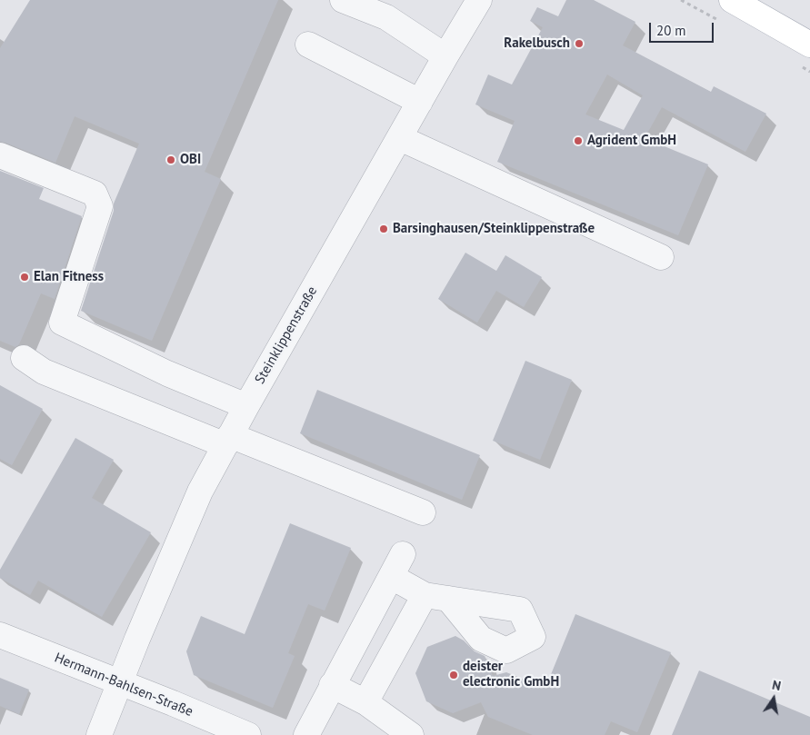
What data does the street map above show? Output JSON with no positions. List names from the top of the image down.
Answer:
{
  "streets": {
    "street": ["Steinklippenstraße", "Hermann-Bahlsen-Straße"]
  },
  "crossings": [
    ["Steinklippenstraße", "Hermann-Bahlsen-Straße"]
  ],
  "places": [
    "Rakelbusch",
    "Agrident GmbH",
    "OBI",
    "Barsinghausen/Steinklippenstraße",
    "Elan Fitness",
    "deister electronic GmbH"
  ],
  "scale_bar": "20 m",
  "north": "top"
}
